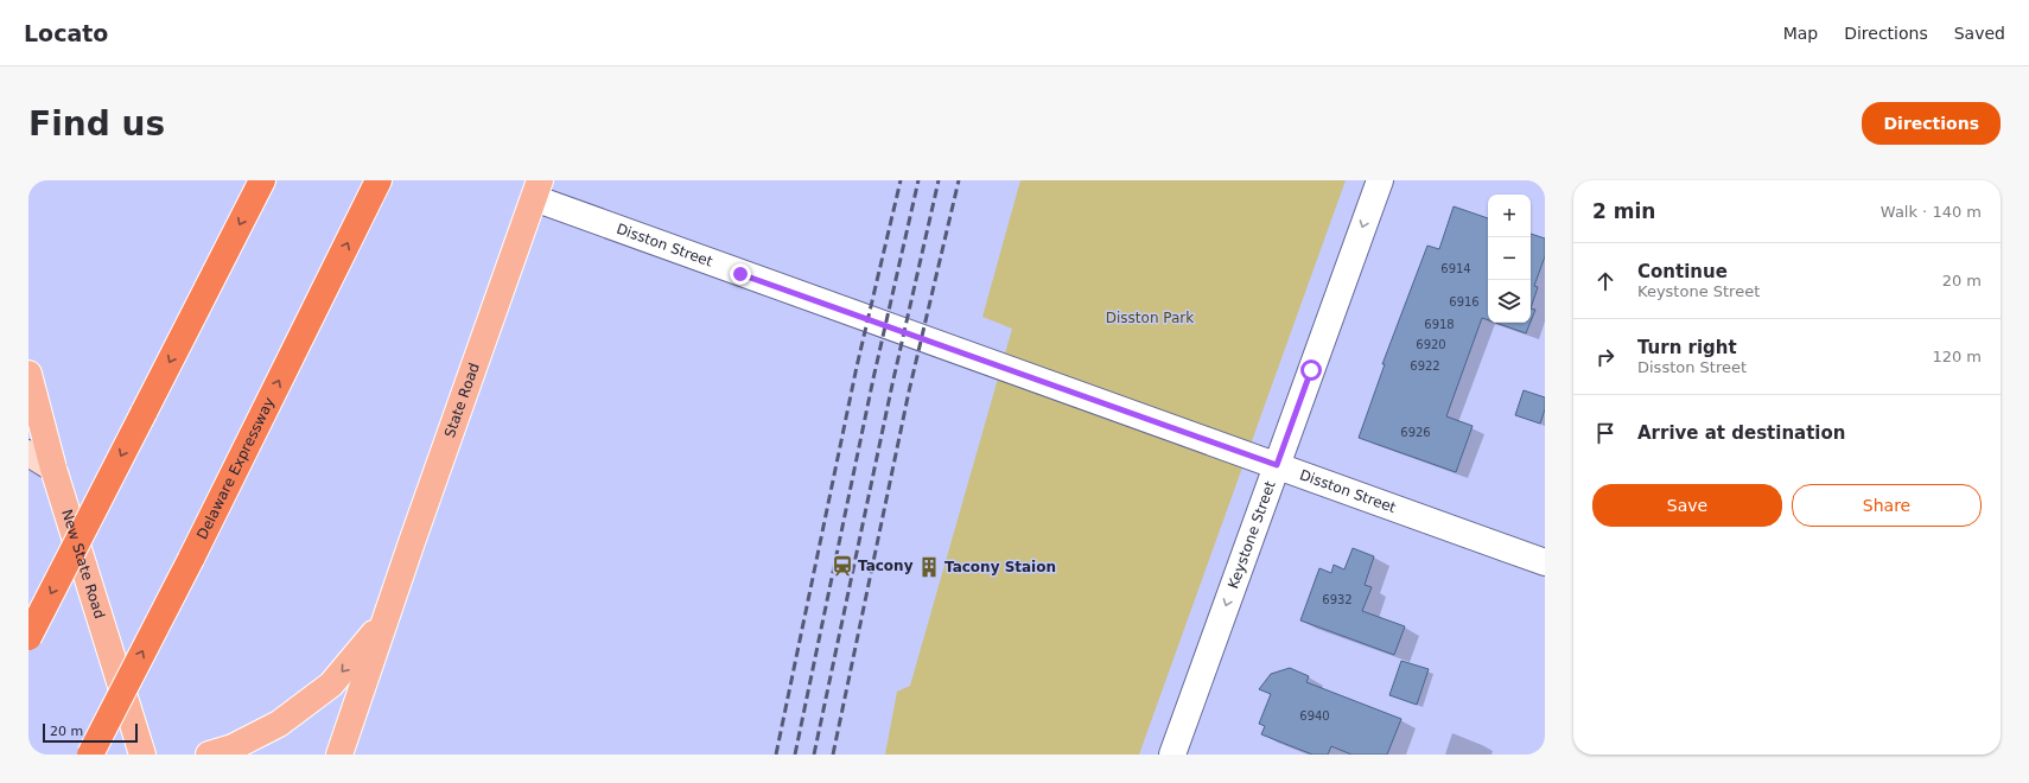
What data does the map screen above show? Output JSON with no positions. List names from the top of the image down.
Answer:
{
  "streets": {
    "highway": ["Delaware Expressway"],
    "main road": ["State Road", "New State Road"],
    "street": ["Disston Street", "Keystone Street"]
  },
  "crossings": [
    ["Disston Street", "State Road"],
    ["Disston Street", "Keystone Street"]
  ],
  "one_way": ["Keystone Street"],
  "parks": ["Disston Park"],
  "places": {
    "station": ["Tacony"],
    "building": ["Tacony Staion"]
  },
  "house_numbers": [
    "6914",
    "6916",
    "6918",
    "6920",
    "6922",
    "6926",
    "6932",
    "6940"
  ],
  "scale_bar": "20 m",
  "page": {
    "header": "Locato",
    "nav": ["Map", "Directions", "Saved"],
    "buttons": [
      "Directions",
      ["Save", "Share"]
    ],
    "title": "Find us",
    "heading": ["2 min", "Walk · 140 m"],
    "map_buttons": ["+", "−"],
    "list": [
      ["Continue", "Keystone Street", "20 m"],
      ["Turn right", "Disston Street", "120 m"],
      "Arrive at destination"
    ],
    "scale": "20 m"
  }
}
